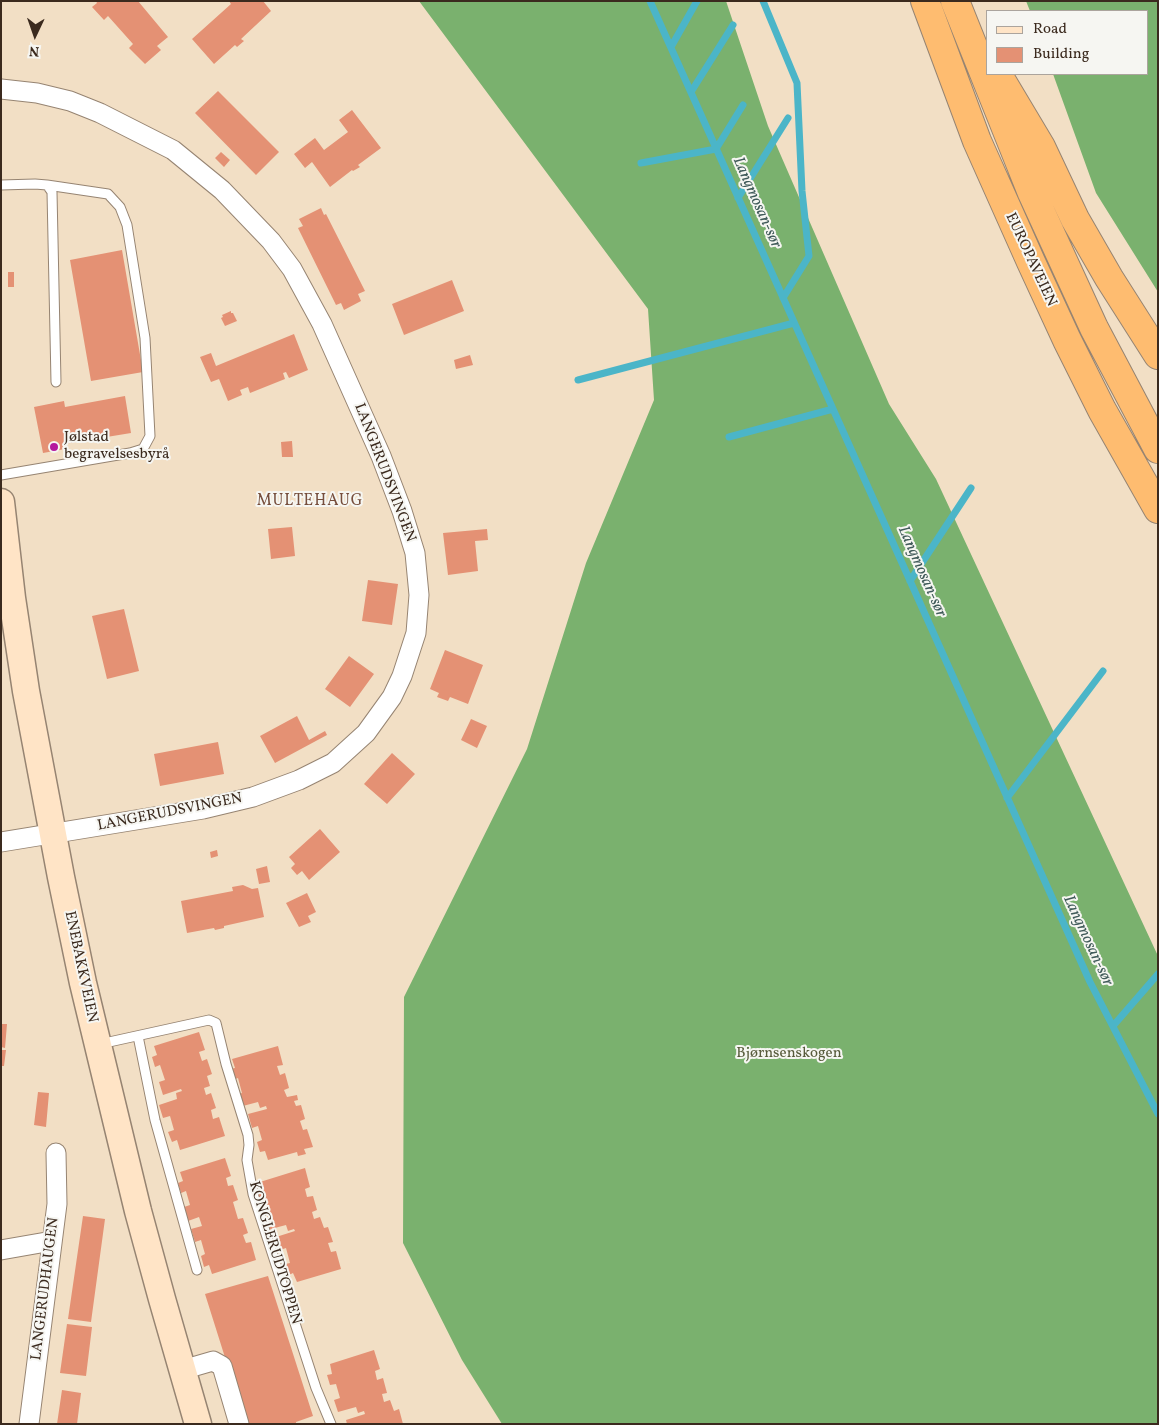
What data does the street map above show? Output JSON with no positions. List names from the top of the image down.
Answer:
{
  "streets": {
    "highway": ["EUROPAVEIEN"],
    "main road": ["ENEBAKKVEIEN"],
    "street": ["LANGERUDSVINGEN", "LANGERUDHAUGEN"],
    "lane": ["KONGLERUDTOPPEN"]
  },
  "crossings": [
    ["LANGERUDSVINGEN", "ENEBAKKVEIEN"],
    ["ENEBAKKVEIEN", "KONGLERUDTOPPEN"]
  ],
  "districts": ["MULTEHAUG"],
  "water": ["Langmosan-sør"],
  "parks": ["Bjørnsenskogen"],
  "places": ["Jølstad begravelsesbyrå"],
  "legend": ["Road", "Building"],
  "north": "bottom"
}
